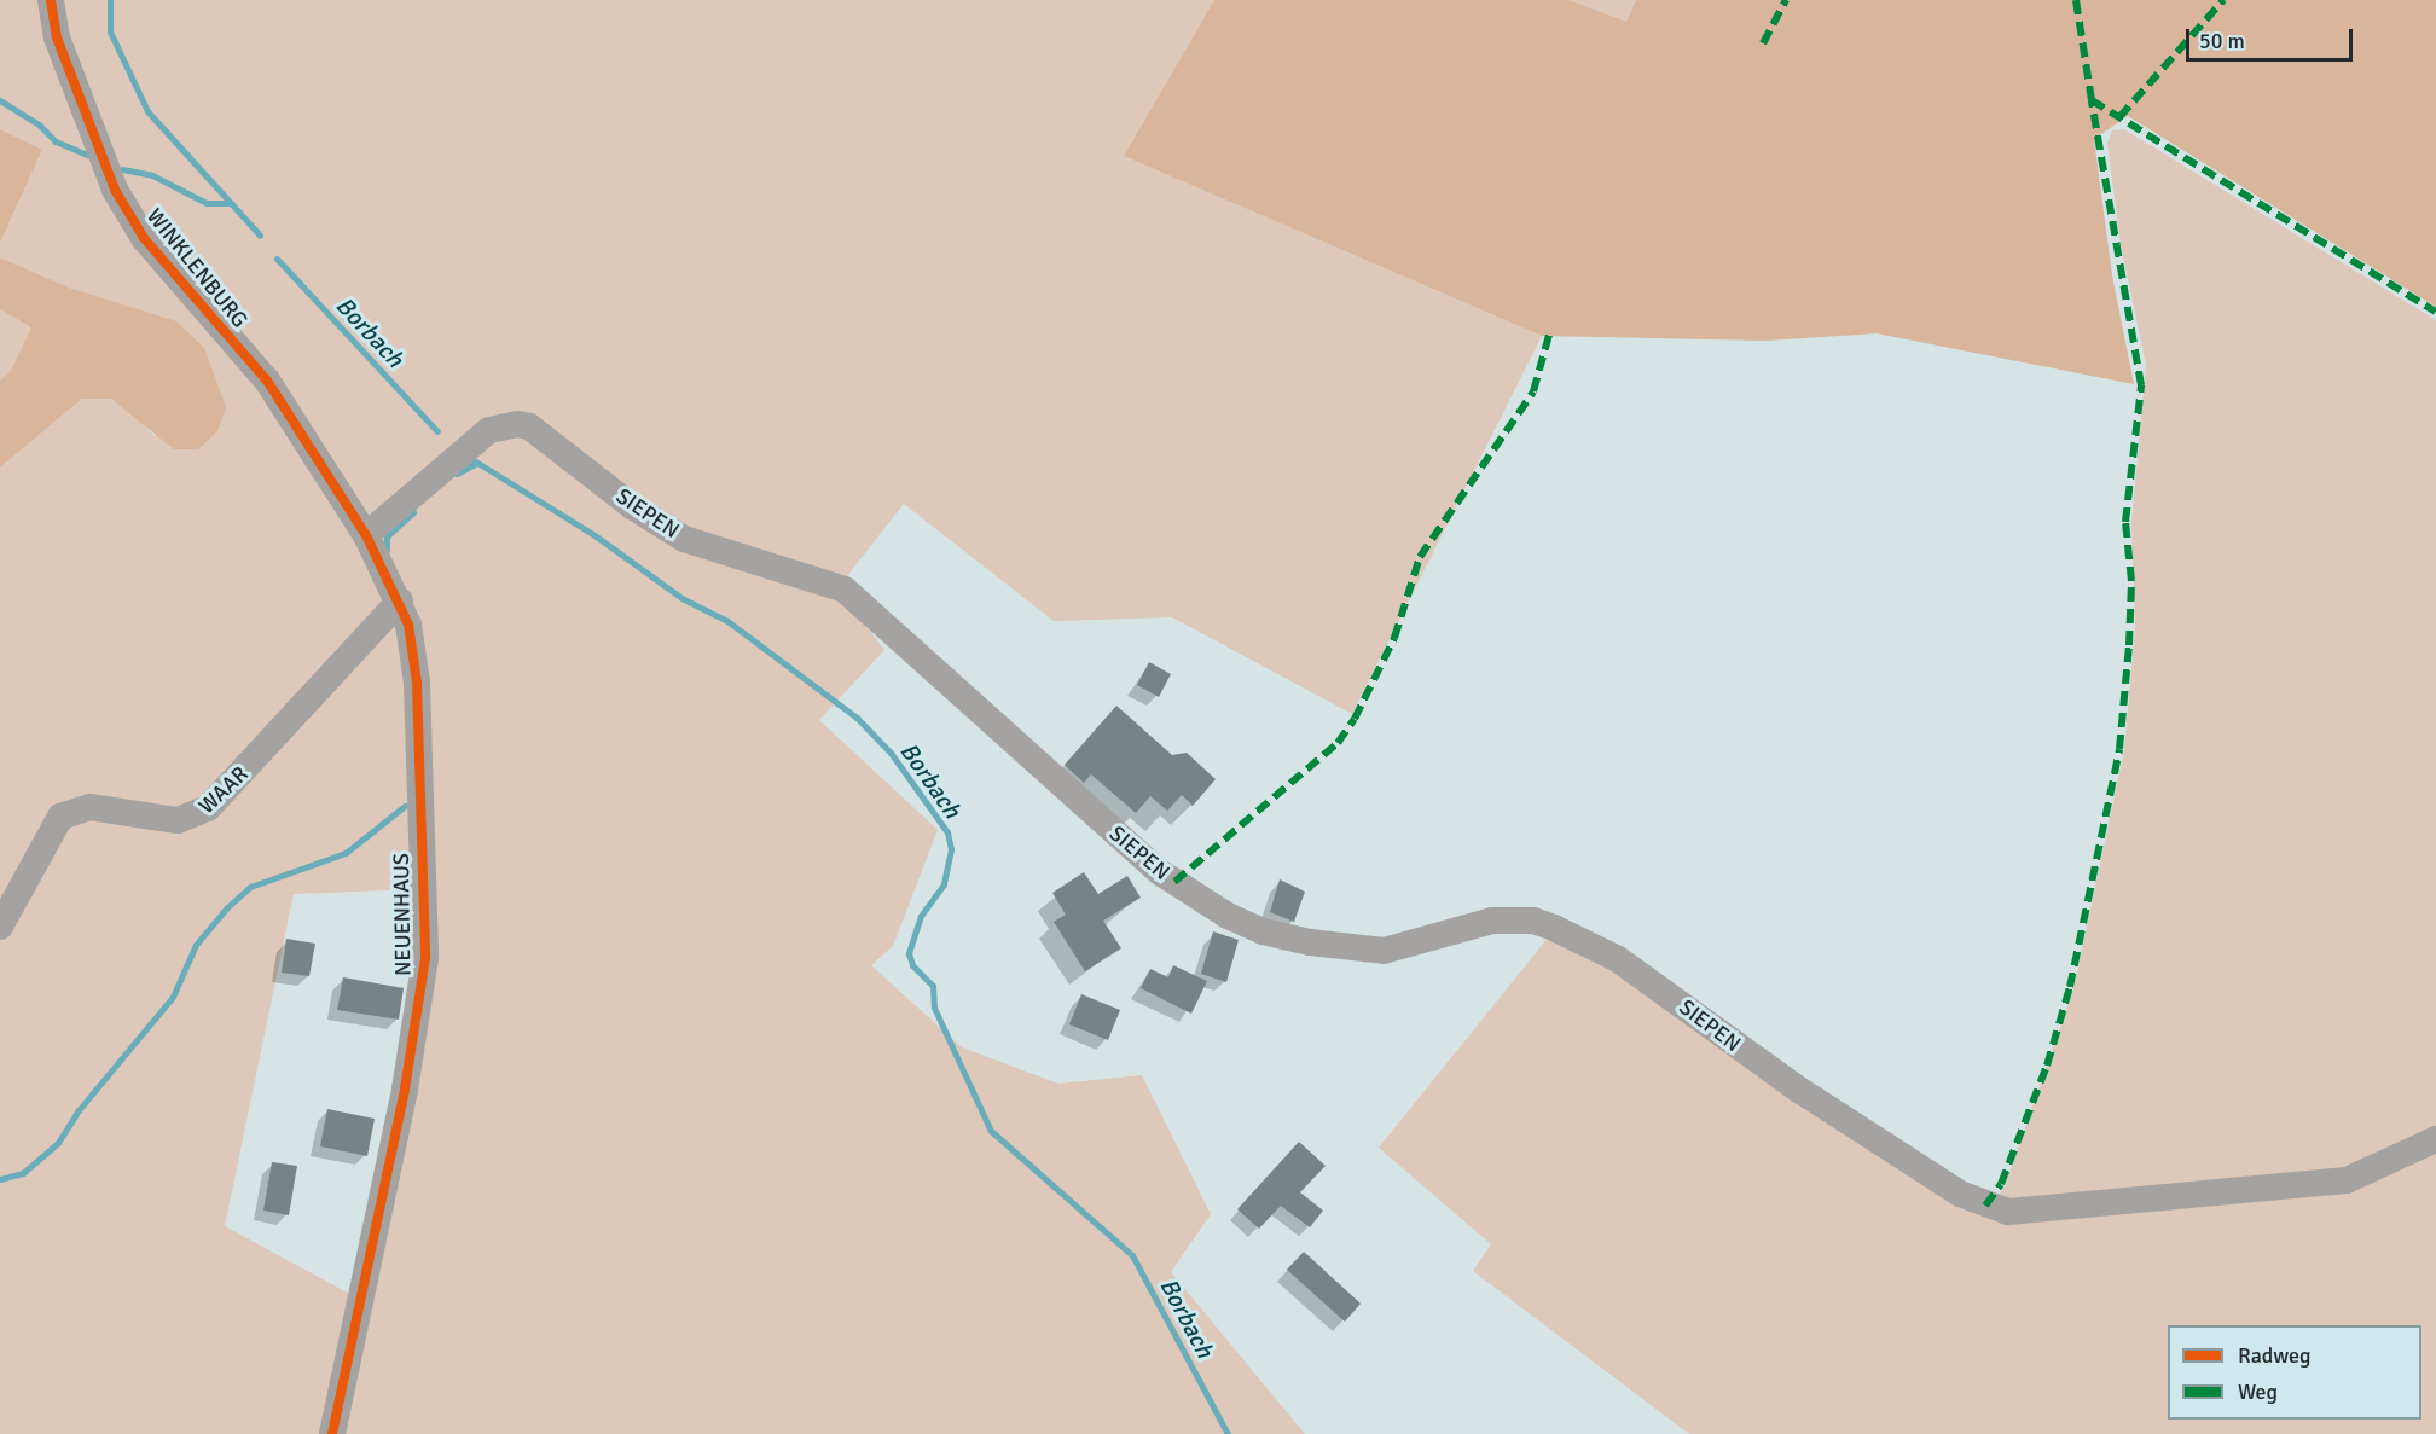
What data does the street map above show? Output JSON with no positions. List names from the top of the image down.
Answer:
{
  "streets": {
    "street": [
      "WINKLENBURG",
      "SIEPEN",
      "WAAR",
      "NEUENHAUS"
    ]
  },
  "crossings": [
    ["WINKLENBURG", "SIEPEN"],
    ["WINKLENBURG", "NEUENHAUS"],
    ["SIEPEN", "NEUENHAUS"],
    ["WAAR", "NEUENHAUS"]
  ],
  "water": ["Borbach"],
  "legend": ["Radweg", "Weg"],
  "scale_bar": "50 m"
}
